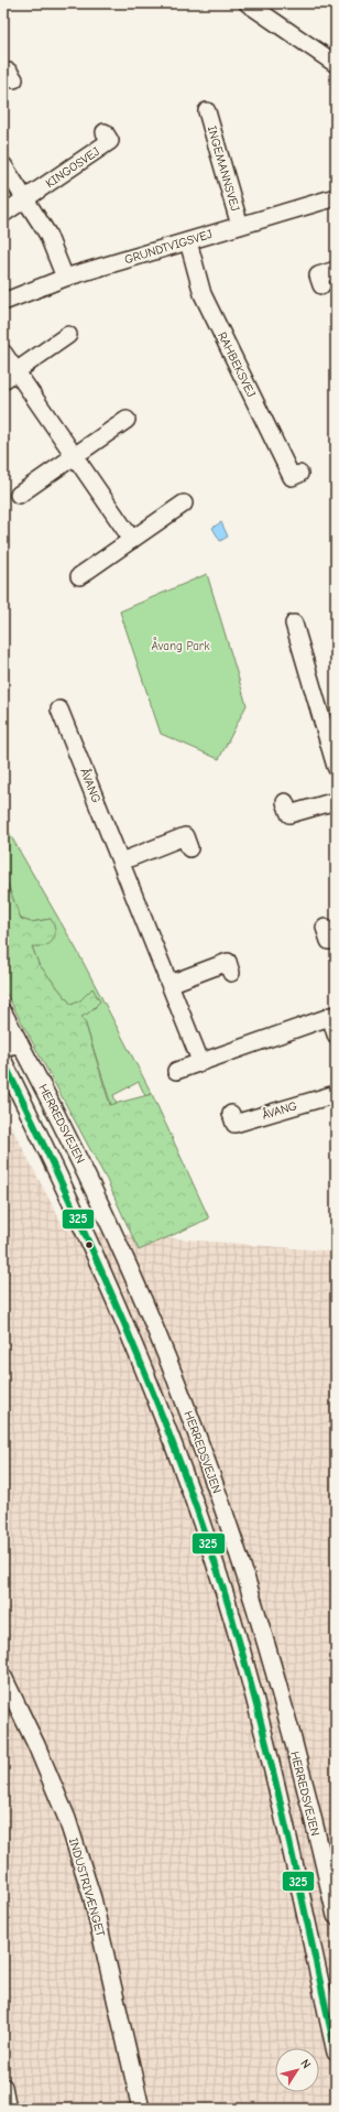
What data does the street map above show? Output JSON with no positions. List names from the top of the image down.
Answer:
{
  "streets": {
    "street": [
      "KINGOSVEJ",
      "INGEMANNSVEJ",
      "GRUNDTVIGSVEJ",
      "RAHBEKSVEJ",
      "ÅVANG",
      "HERREDSVEJEN",
      "INDUSTRIVÆNGET"
    ]
  },
  "crossings": [
    ["INGEMANNSVEJ", "GRUNDTVIGSVEJ"],
    ["GRUNDTVIGSVEJ", "RAHBEKSVEJ"]
  ],
  "parks": ["Åvang Park"],
  "lines": ["transit line 325"],
  "north": "top right"
}
